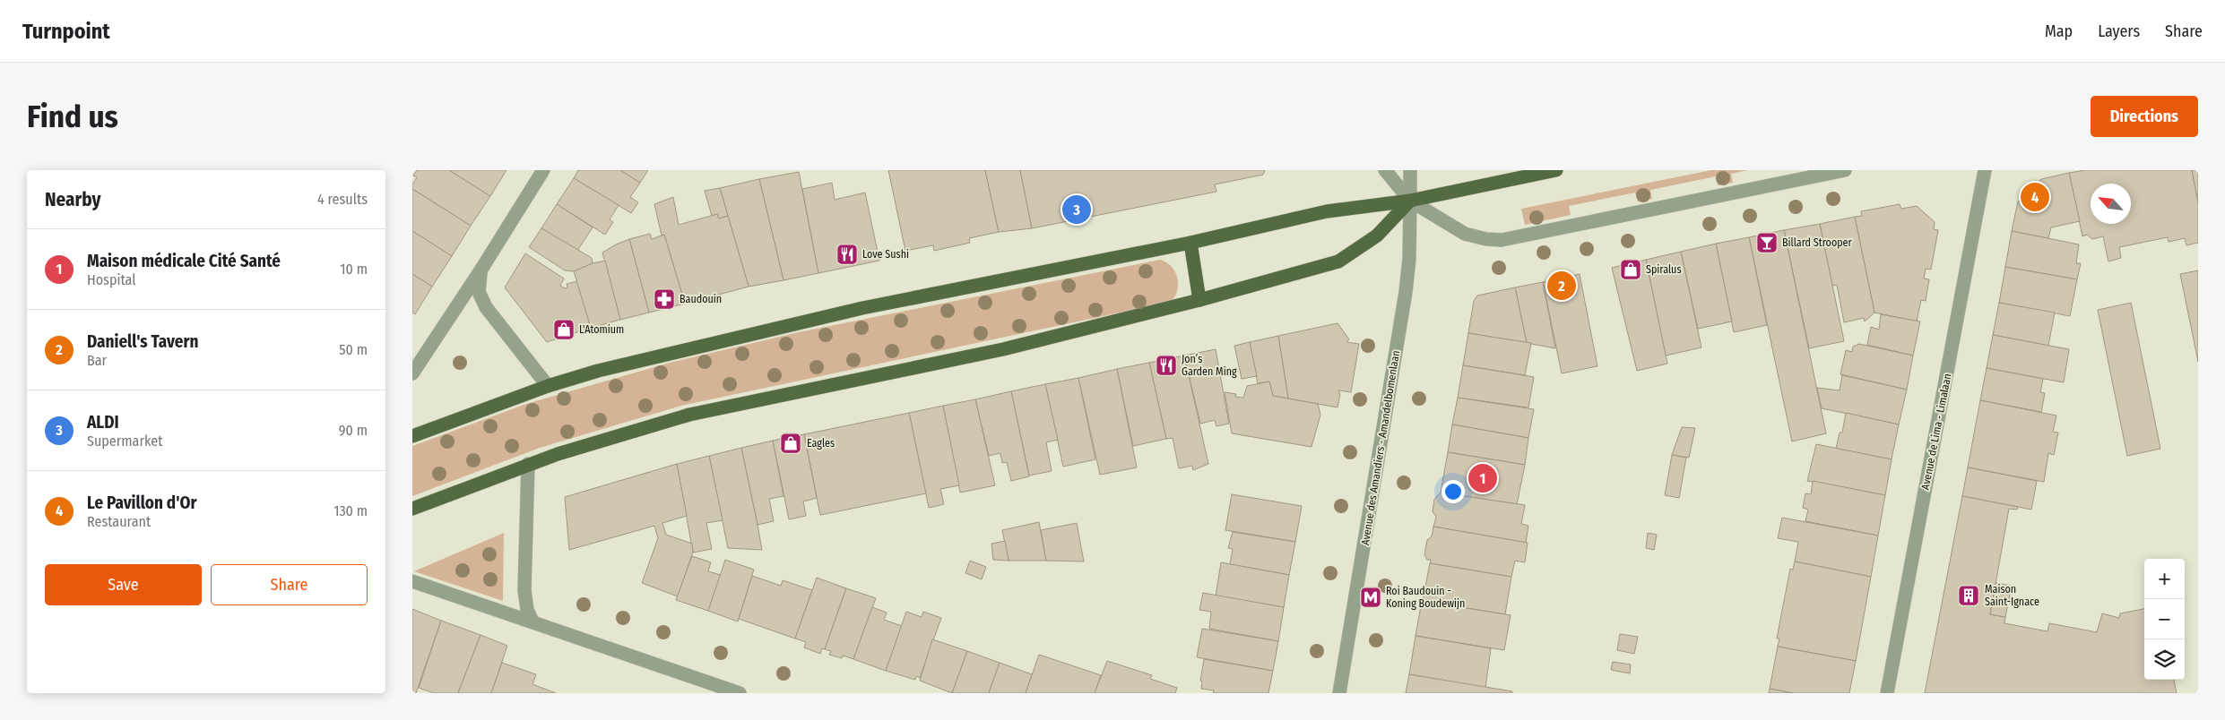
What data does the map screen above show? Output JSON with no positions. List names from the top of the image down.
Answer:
{
  "streets": {
    "street": ["Avenue de Lima - Limalaan", "Avenue des Amandiers - Amandelbomenlaan"]
  },
  "places": {
    "bar": ["Billard Strooper"],
    "restaurant": ["Love Sushi", "Jon’s Garden Ming"],
    "shop": ["Spiralus", "L'Atomium", "Eagles"],
    "pharmacy": ["Baudouin"],
    "building": ["Maison Saint-Ignace"],
    "metro station": ["Roi Baudouin - Koning Boudewijn"]
  },
  "north": "top left",
  "page": {
    "header": "Turnpoint",
    "nav": ["Map", "Layers", "Share"],
    "buttons": [
      "Directions",
      ["Save", "Share"]
    ],
    "title": "Find us",
    "heading": ["Nearby", "4 results"],
    "pins": [
      "4",
      "3",
      "2",
      "1"
    ],
    "list": [
      {
        "mark": "1",
        "name": "Maison médicale Cité Santé",
        "note": "Hospital",
        "value": "10 m"
      },
      {
        "mark": "2",
        "name": "Daniell's Tavern",
        "note": "Bar",
        "value": "50 m"
      },
      {
        "mark": "3",
        "name": "ALDI",
        "note": "Supermarket",
        "value": "90 m"
      },
      {
        "mark": "4",
        "name": "Le Pavillon d'Or",
        "note": "Restaurant",
        "value": "130 m"
      }
    ],
    "map_buttons": ["+", "−"]
  }
}
